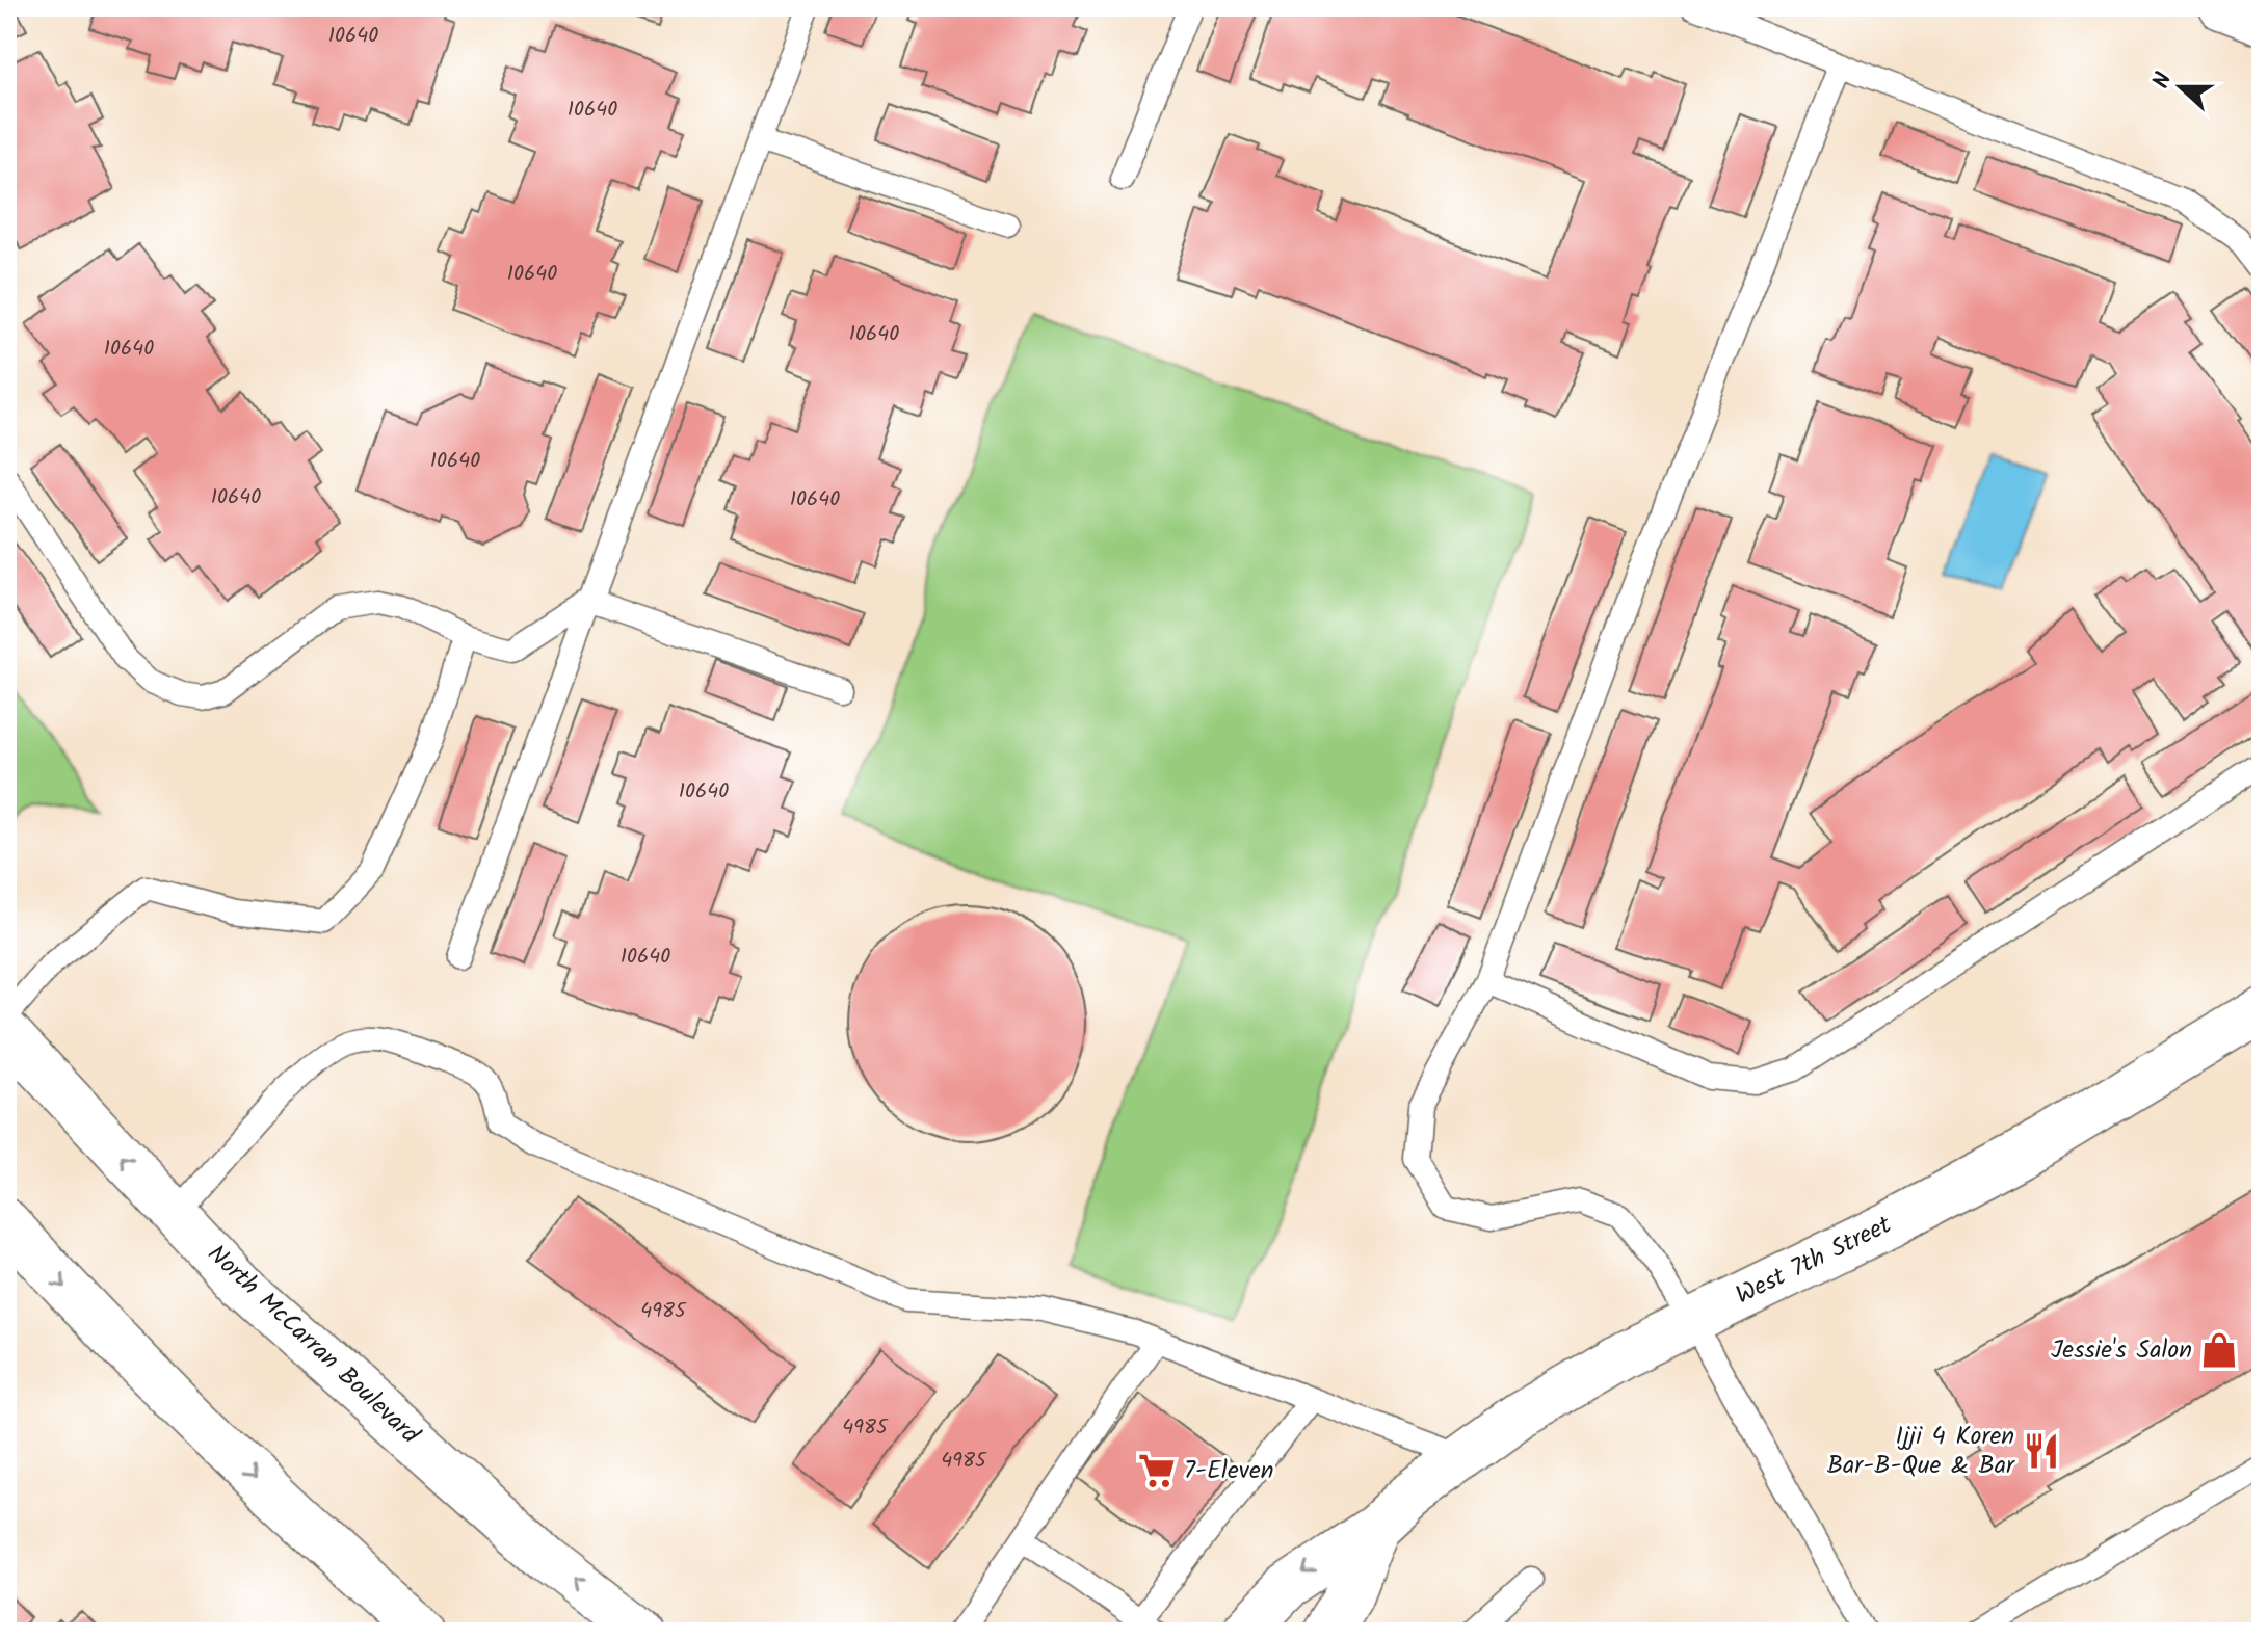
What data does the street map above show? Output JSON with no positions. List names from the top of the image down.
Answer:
{
  "streets": {
    "main road": ["West 7th Street", "North McCarran Boulevard"]
  },
  "places": {
    "shop": ["Jessie's Salon"],
    "restaurant": ["Ijji 4 Koren Bar-B-Que & Bar"],
    "supermarket": ["7-Eleven"]
  },
  "house_numbers": [
    "10640",
    "10640",
    "10640",
    "10640",
    "10640",
    "10640",
    "10640",
    "10640",
    "10640",
    "10640",
    "4985",
    "4985",
    "4985"
  ],
  "north": "left"
}
